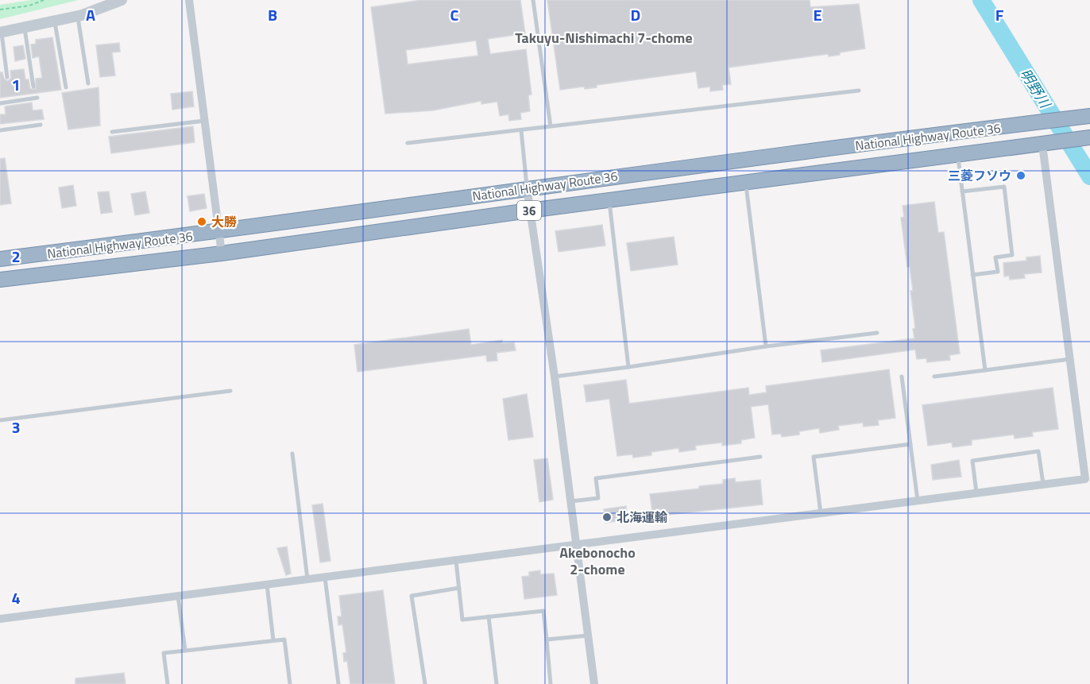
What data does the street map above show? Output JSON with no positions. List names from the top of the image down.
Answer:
{
  "streets": {
    "highway": ["National Highway Route 36", "36"]
  },
  "districts": ["Takuyu-Nishimachi 7-chome", "Akebonocho 2-chome"],
  "water": ["明野川"],
  "places": ["三菱フソウ", "大勝", "北海運輸"],
  "grid": {
    "columns": [
      "A",
      "B",
      "C",
      "D",
      "E",
      "F"
    ],
    "rows": [
      "1",
      "2",
      "3",
      "4"
    ]
  }
}
